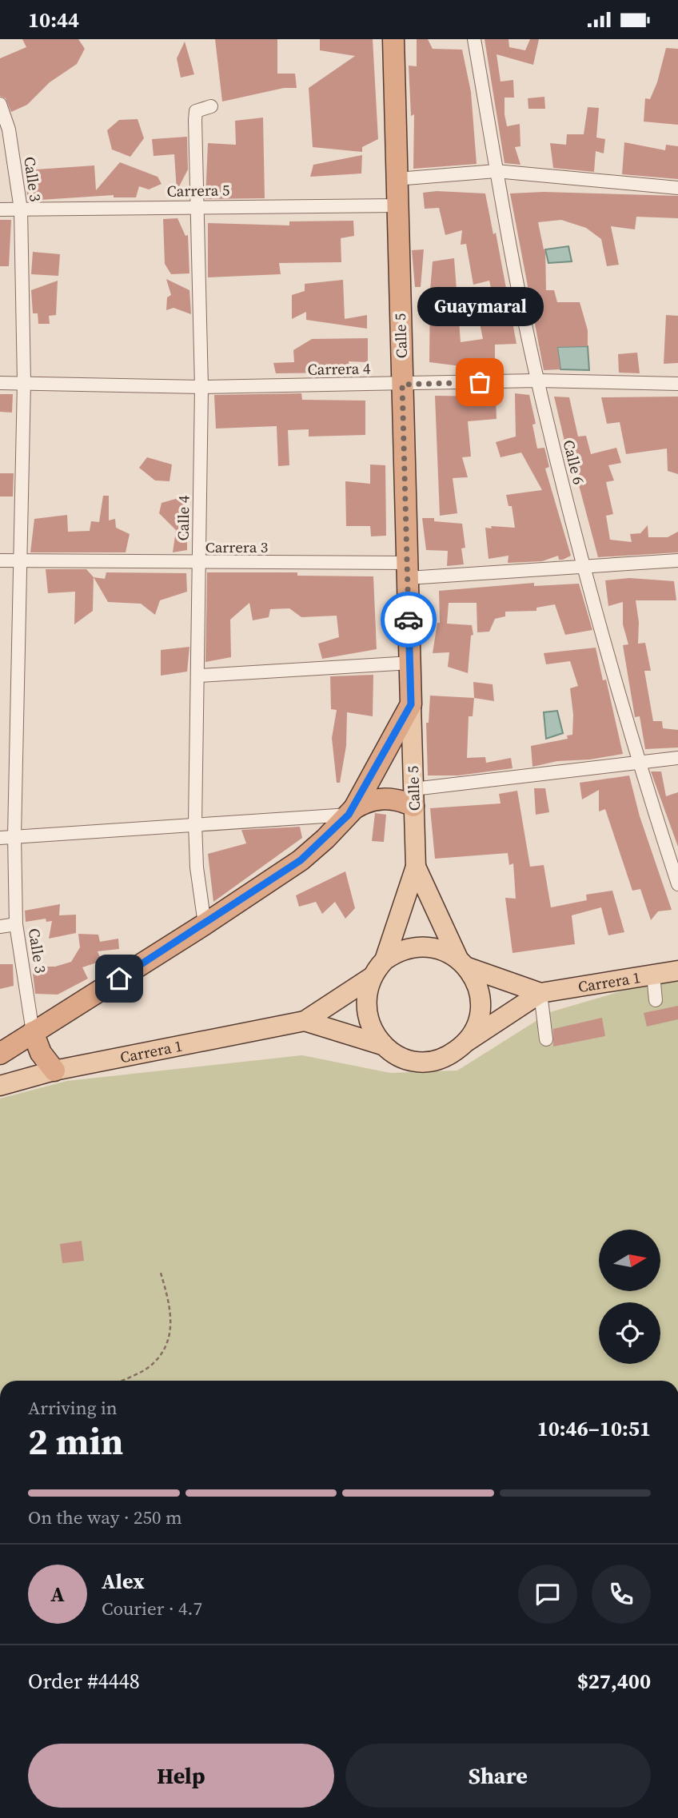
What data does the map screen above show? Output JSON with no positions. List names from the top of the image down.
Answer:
{
  "streets": {
    "highway": ["Calle 5"],
    "main road": ["Carrera 1"],
    "street": [
      "Calle 3",
      "Carrera 5",
      "Carrera 4",
      "Calle 6",
      "Calle 4",
      "Carrera 3"
    ]
  },
  "crossings": [
    ["Calle 3", "Carrera 5"],
    ["Calle 3", "Carrera 4"],
    ["Calle 3", "Carrera 3"],
    ["Carrera 5", "Calle 5"],
    ["Carrera 5", "Calle 4"],
    ["Calle 5", "Carrera 4"],
    ["Calle 5", "Carrera 3"],
    ["Calle 5", "Carrera 1"],
    ["Carrera 4", "Calle 6"],
    ["Carrera 4", "Calle 4"],
    ["Calle 6", "Carrera 3"],
    ["Calle 4", "Carrera 3"]
  ],
  "places": ["Guaymaral"],
  "north": "right",
  "page": {
    "status": "10:44",
    "bubble": "Guaymaral",
    "heading": ["2 min", "Arriving in", "10:46–10:51"],
    "panel": [
      "Alex",
      "Courier · 4.7",
      "Order #4448",
      "$27,400"
    ],
    "bar": "On the way · 250 m",
    "round": "A",
    "buttons": ["Help", "Share"]
  }
}
